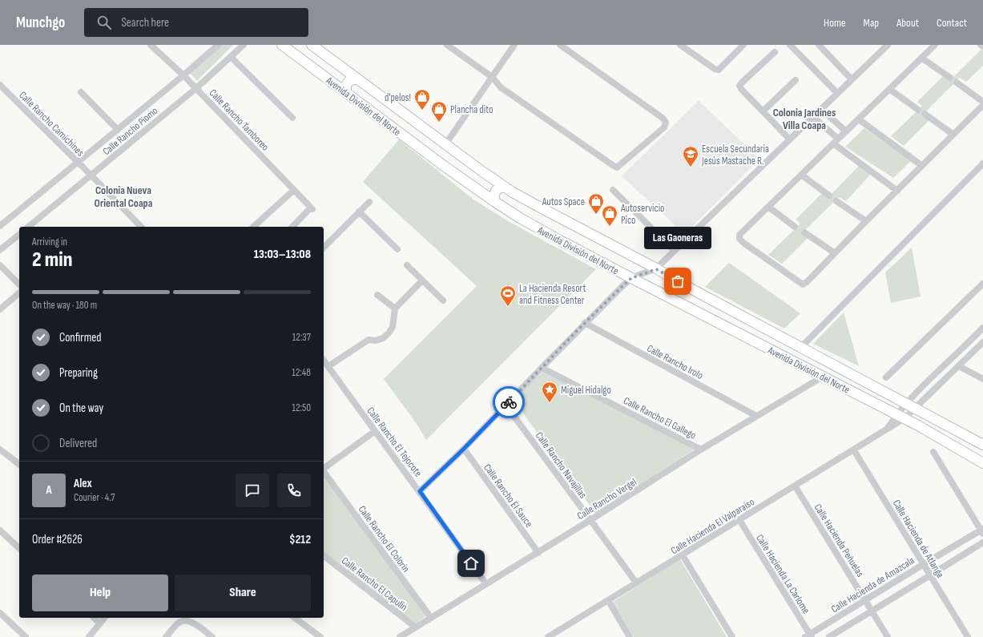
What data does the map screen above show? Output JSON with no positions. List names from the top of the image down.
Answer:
{
  "streets": {
    "main road": ["Avenida División del Norte"],
    "street": [
      "Calle Rancho Tamboreo",
      "Calle Rancho Camichines",
      "Calle Rancho Piomo",
      "Calle Rancho Irolo",
      "Calle Rancho El Gallego",
      "Calle Rancho El Tejocote",
      "Calle Rancho Navajillas",
      "Calle Rancho El Sauce",
      "Calle Rancho Vergel",
      "Calle Hacienda El Valparaíso",
      "Calle Rancho El Colorín",
      "Calle Hacienda de Atlanga",
      "Calle Hacienda Peñuelas",
      "Calle Hacienda La Carlome",
      "Calle Rancho El Capulín",
      "Calle Hacienda de Amazcala"
    ]
  },
  "crossings": [
    ["Avenida División del Norte", "Calle Rancho Vergel"],
    ["Avenida División del Norte", "Calle Hacienda El Valparaíso"],
    ["Calle Rancho Tamboreo", "Calle Rancho Piomo"],
    ["Calle Rancho Camichines", "Calle Rancho Piomo"],
    ["Calle Rancho Irolo", "Calle Rancho Vergel"],
    ["Calle Rancho El Gallego", "Calle Rancho Vergel"],
    ["Calle Rancho El Tejocote", "Calle Rancho Vergel"],
    ["Calle Rancho Navajillas", "Calle Rancho Vergel"],
    ["Calle Rancho Navajillas", "Calle Hacienda El Valparaíso"],
    ["Calle Rancho El Sauce", "Calle Rancho Vergel"],
    ["Calle Rancho Vergel", "Calle Rancho El Colorín"],
    ["Calle Rancho Vergel", "Calle Rancho El Capulín"],
    ["Calle Hacienda El Valparaíso", "Calle Hacienda de Atlanga"],
    ["Calle Hacienda El Valparaíso", "Calle Hacienda Peñuelas"],
    ["Calle Hacienda El Valparaíso", "Calle Hacienda La Carlome"],
    ["Calle Hacienda de Atlanga", "Calle Hacienda de Amazcala"],
    ["Calle Hacienda Peñuelas", "Calle Hacienda de Amazcala"],
    ["Calle Hacienda La Carlome", "Calle Hacienda de Amazcala"]
  ],
  "districts": ["Colonia Jardines Villa Coapa", "Colonia Nueva Oriental Coapa"],
  "places": {
    "shop": [
      "d'pelos!",
      "Plancha dito",
      "Autos Space",
      "Autoservicio Pico"
    ],
    "school or university": ["Escuela Secundaria Jesús Mastache R."],
    "other": ["Las Gaoneras"],
    "sports": ["La Hacienda Resort and Fitness Center"],
    "place": ["Miguel Hidalgo"]
  },
  "page": {
    "header": "Munchgo",
    "search": "Search here",
    "nav": [
      "Home",
      "Map",
      "About",
      "Contact"
    ],
    "bubble": "Las Gaoneras",
    "heading": ["2 min", "Arriving in", "13:03–13:08"],
    "panel": [
      "Alex",
      "Courier · 4.7",
      "Order #2626",
      "$212"
    ],
    "bar": "On the way · 180 m",
    "list": [
      ["Confirmed", "12:37"],
      ["Preparing", "12:48"],
      ["On the way", "12:50"],
      "Delivered"
    ],
    "round": "A",
    "buttons": ["Help", "Share"]
  }
}
